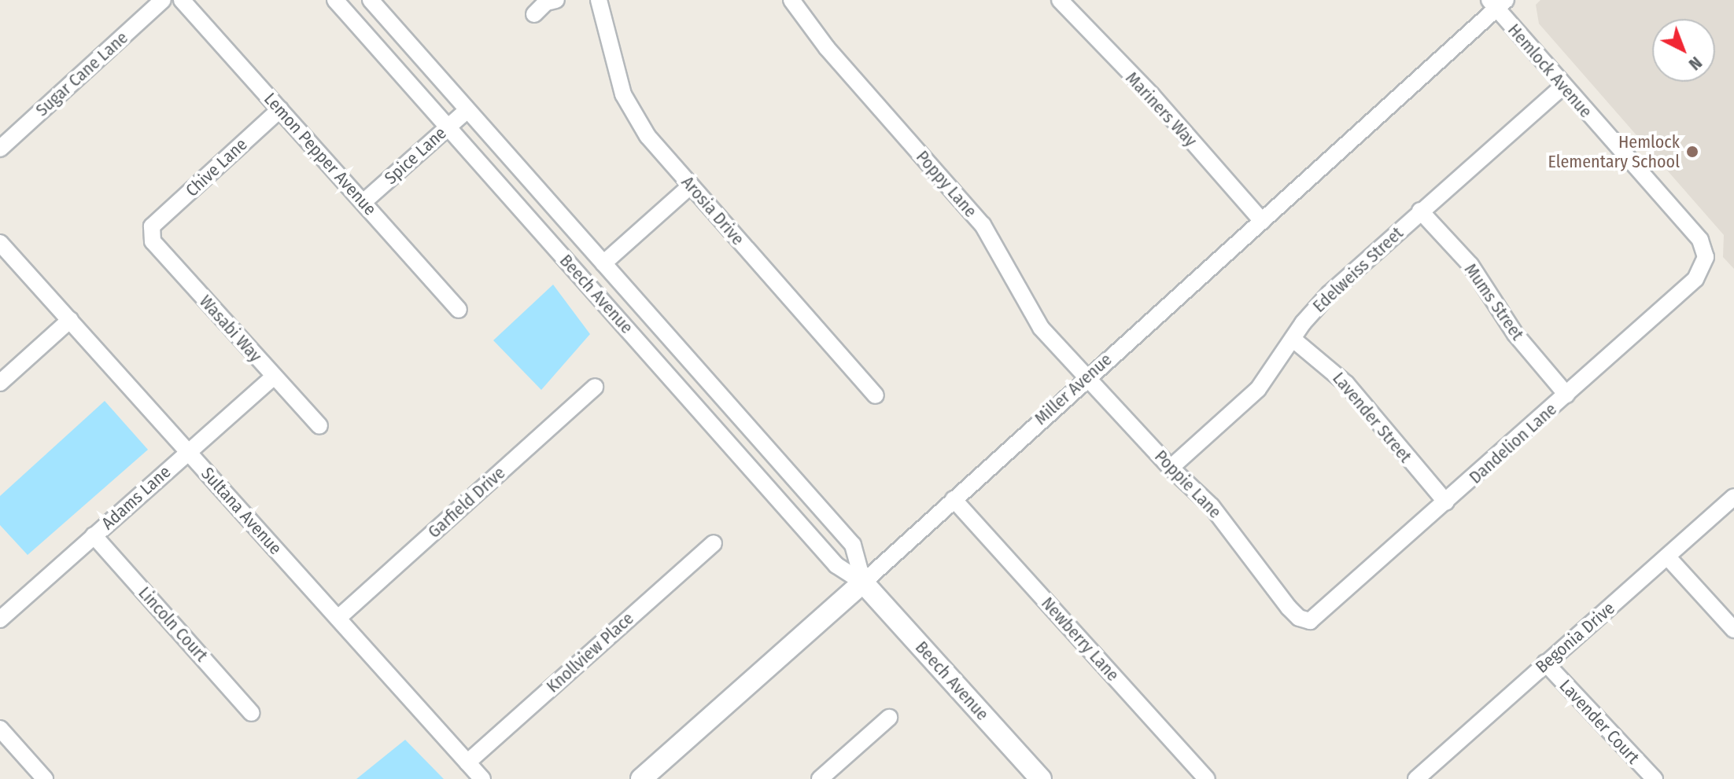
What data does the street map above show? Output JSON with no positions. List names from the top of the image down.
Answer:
{
  "streets": {
    "street": [
      "Hemlock Avenue",
      "Sugar Cane Lane",
      "Mariners Way",
      "Lemon Pepper Avenue",
      "Spice Lane",
      "Chive Lane",
      "Poppy Lane",
      "Arosia Drive",
      "Edelweiss Street",
      "Beech Avenue",
      "Mums Street",
      "Wasabi Way",
      "Miller Avenue",
      "Lavender Street",
      "Dandelion Lane",
      "Poppie Lane",
      "Adams Lane",
      "Garfield Drive",
      "Sultana Avenue",
      "Lincoln Court",
      "Begonia Drive",
      "Newberry Lane",
      "Knollview Place",
      "Lavender Court"
    ]
  },
  "crossings": [
    ["Hemlock Avenue", "Edelweiss Street"],
    ["Hemlock Avenue", "Miller Avenue"],
    ["Hemlock Avenue", "Dandelion Lane"],
    ["Mariners Way", "Miller Avenue"],
    ["Lemon Pepper Avenue", "Spice Lane"],
    ["Lemon Pepper Avenue", "Chive Lane"],
    ["Spice Lane", "Beech Avenue"],
    ["Chive Lane", "Wasabi Way"],
    ["Poppy Lane", "Miller Avenue"],
    ["Poppy Lane", "Poppie Lane"],
    ["Edelweiss Street", "Mums Street"],
    ["Edelweiss Street", "Lavender Street"],
    ["Edelweiss Street", "Poppie Lane"],
    ["Beech Avenue", "Miller Avenue"],
    ["Mums Street", "Dandelion Lane"],
    ["Wasabi Way", "Adams Lane"],
    ["Miller Avenue", "Poppie Lane"],
    ["Miller Avenue", "Newberry Lane"],
    ["Lavender Street", "Dandelion Lane"],
    ["Dandelion Lane", "Poppie Lane"],
    ["Adams Lane", "Sultana Avenue"],
    ["Adams Lane", "Lincoln Court"],
    ["Garfield Drive", "Sultana Avenue"],
    ["Sultana Avenue", "Knollview Place"],
    ["Begonia Drive", "Lavender Court"]
  ],
  "places": ["Hemlock Elementary School"],
  "north": "bottom right"
}
